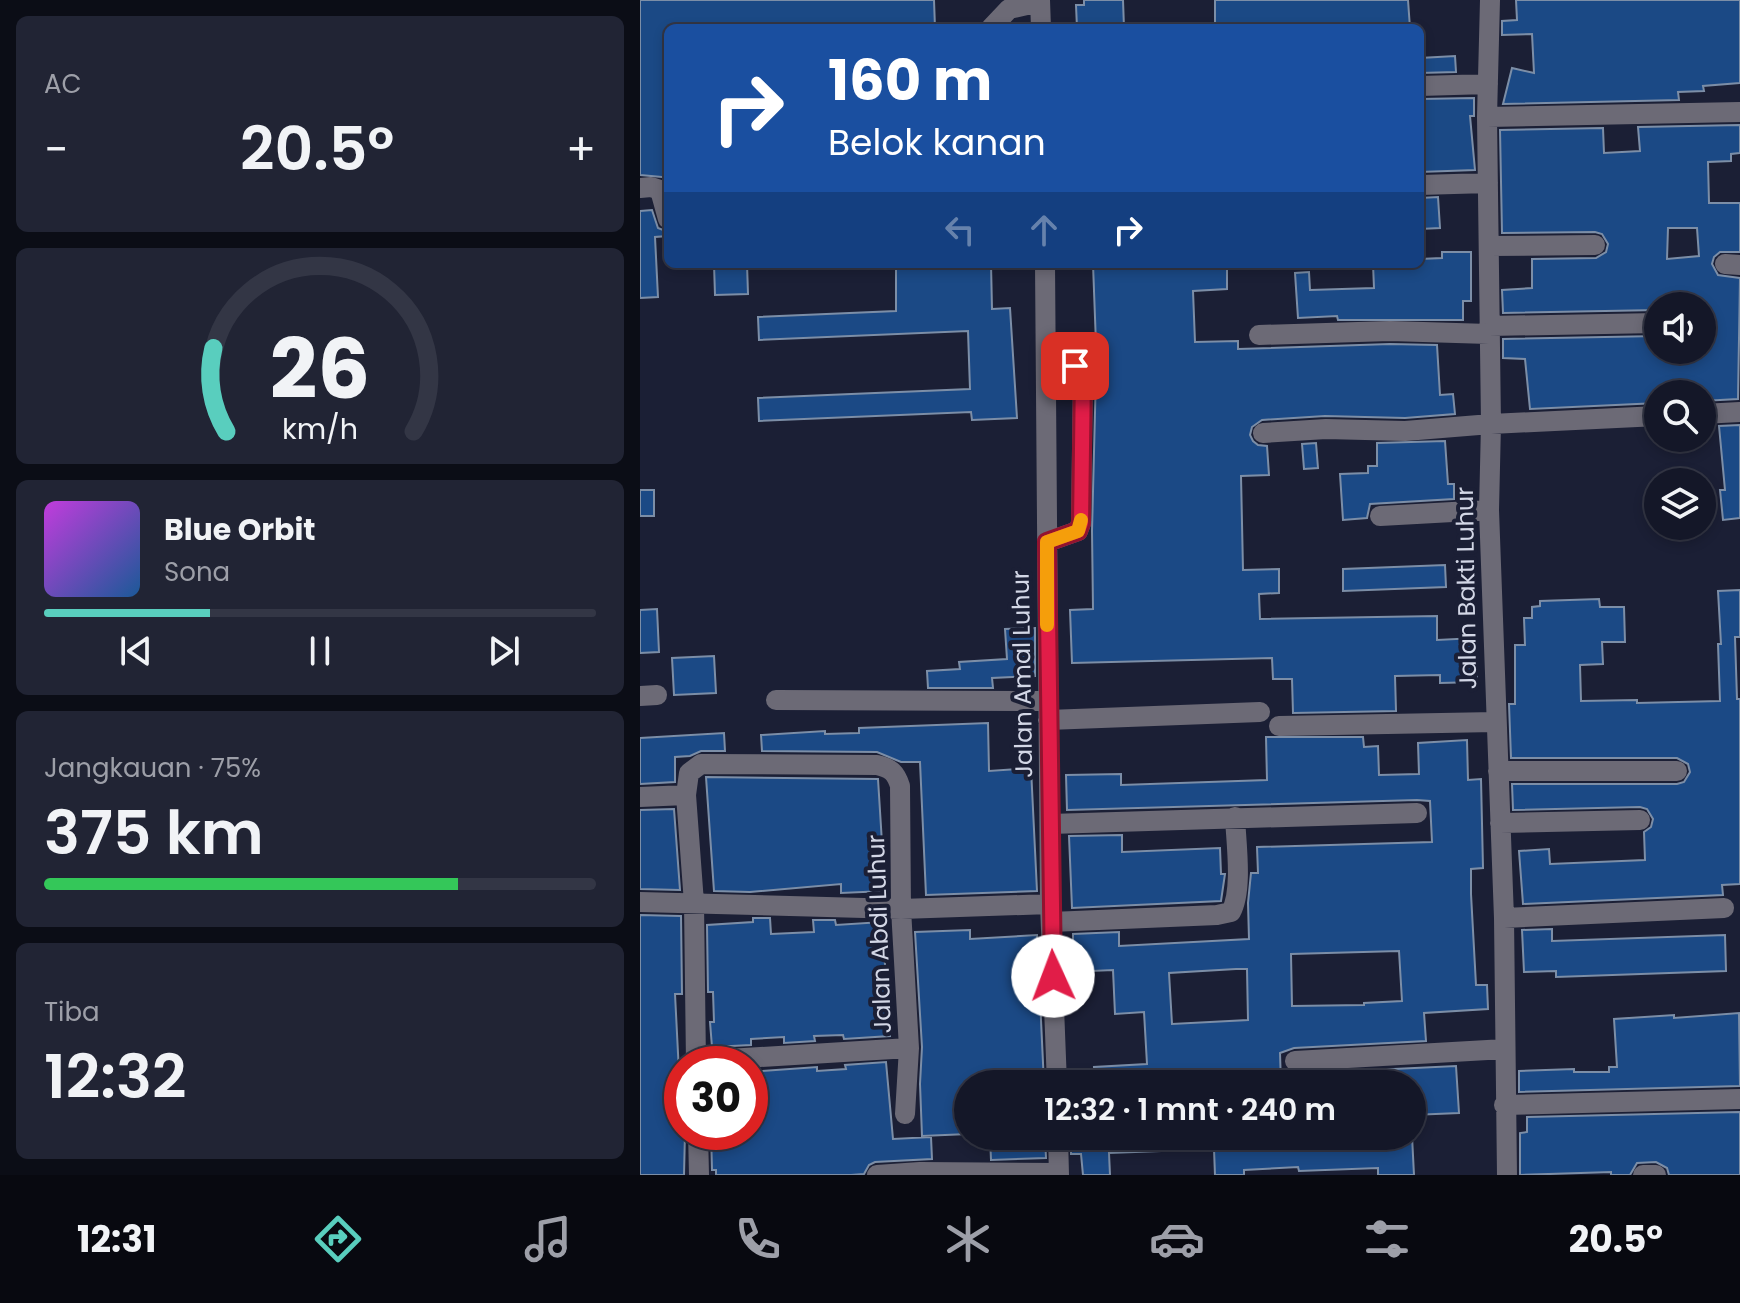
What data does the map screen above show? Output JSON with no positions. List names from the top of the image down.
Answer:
{
  "streets": {
    "street": ["Jalan Bakti Luhur", "Jalan Amal Luhur", "Jalan Abdi Luhur"]
  },
  "page": {
    "tile": [
      "AC",
      ["Jangkauan · 75%", "375 km"],
      ["Tiba", "12:32"]
    ],
    "turn": ["160 m", "Belok kanan"],
    "heat": ["−", "20.5°", "+"],
    "song": ["Blue Orbit", "Sona"],
    "limit": "30",
    "trip": "12:32 · 1 mnt · 240 m",
    "tabs": ["12:31", "20.5°"],
    "gauge": ["26", "km/h"]
  }
}
